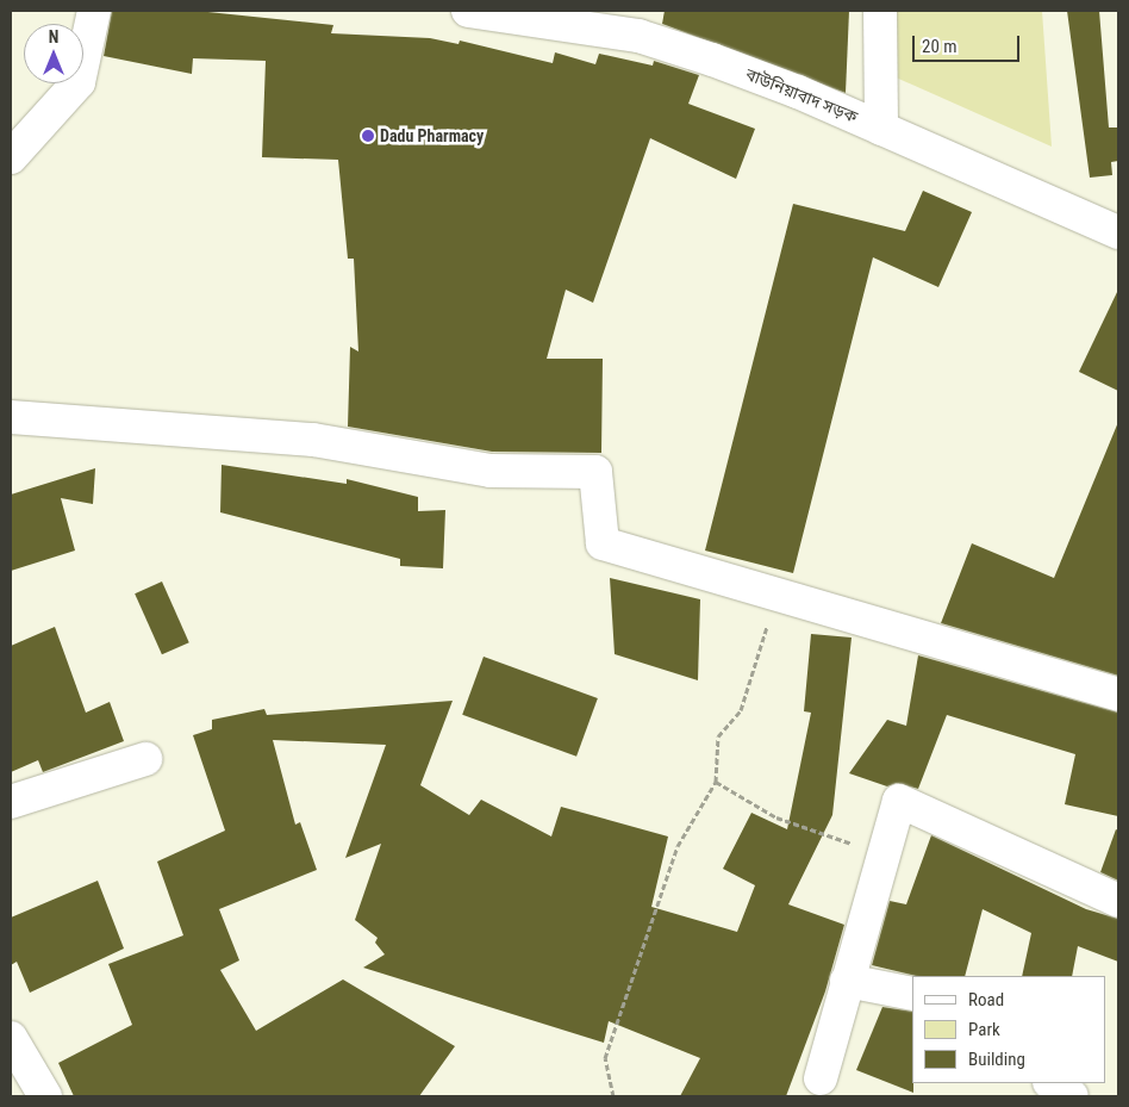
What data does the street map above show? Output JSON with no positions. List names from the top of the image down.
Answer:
{
  "streets": {
    "street": ["বাউনিয়াবাদ সড়ক"]
  },
  "places": ["Dadu Pharmacy"],
  "legend": ["Road", "Park", "Building"],
  "scale_bar": "20 m",
  "north": "top"
}
